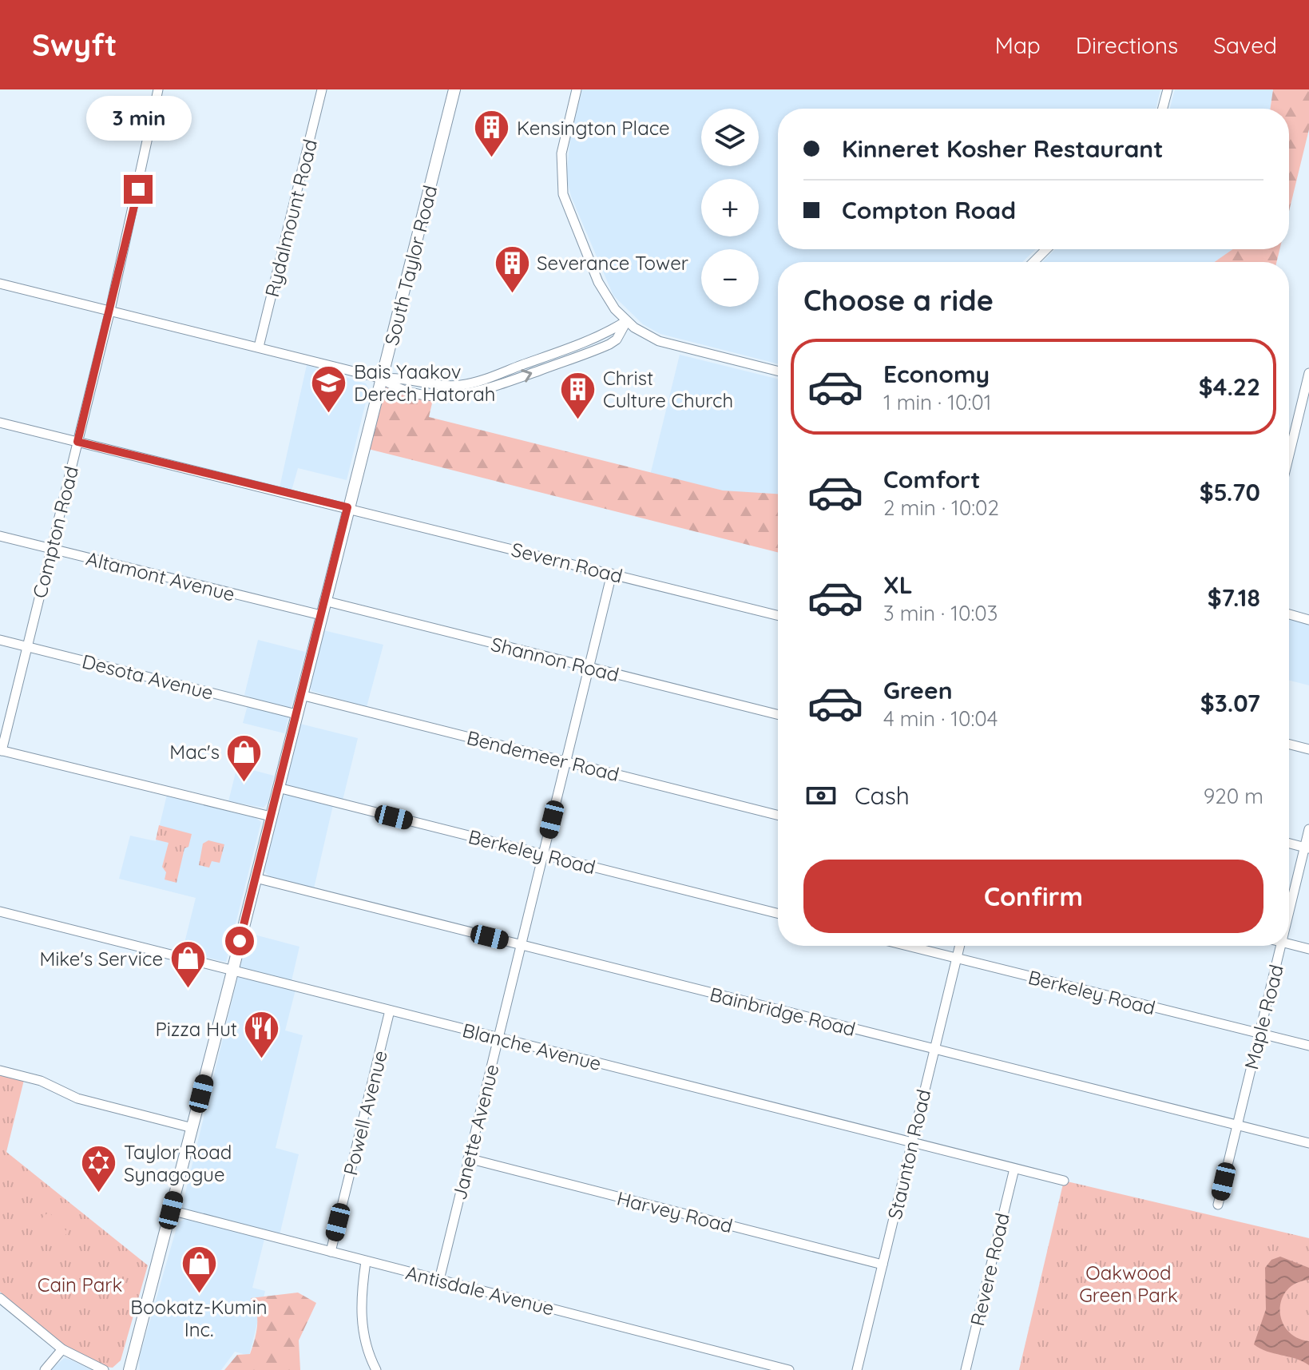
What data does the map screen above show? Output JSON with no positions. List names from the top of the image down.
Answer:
{
  "streets": {
    "main road": ["South Taylor Road"],
    "street": [
      "Rydalmount Road",
      "Compton Road",
      "Severn Road",
      "Altamont Avenue",
      "Shannon Road",
      "Desota Avenue",
      "Bendemeer Road",
      "Berkeley Road",
      "Bainbridge Road",
      "Maple Road",
      "Blanche Avenue",
      "Powell Avenue",
      "Janette Avenue",
      "Staunton Road",
      "Harvey Road",
      "Revere Road",
      "Antisdale Avenue"
    ]
  },
  "crossings": [
    ["South Taylor Road", "Severn Road"],
    ["South Taylor Road", "Altamont Avenue"],
    ["South Taylor Road", "Shannon Road"],
    ["South Taylor Road", "Desota Avenue"],
    ["South Taylor Road", "Bendemeer Road"],
    ["South Taylor Road", "Berkeley Road"],
    ["South Taylor Road", "Bainbridge Road"],
    ["South Taylor Road", "Blanche Avenue"],
    ["South Taylor Road", "Antisdale Avenue"],
    ["Compton Road", "Severn Road"],
    ["Compton Road", "Altamont Avenue"],
    ["Compton Road", "Desota Avenue"],
    ["Severn Road", "Janette Avenue"],
    ["Shannon Road", "Janette Avenue"],
    ["Bendemeer Road", "Janette Avenue"],
    ["Berkeley Road", "Maple Road"],
    ["Berkeley Road", "Janette Avenue"],
    ["Berkeley Road", "Staunton Road"],
    ["Bainbridge Road", "Maple Road"],
    ["Bainbridge Road", "Janette Avenue"],
    ["Bainbridge Road", "Staunton Road"],
    ["Blanche Avenue", "Powell Avenue"],
    ["Blanche Avenue", "Janette Avenue"],
    ["Blanche Avenue", "Staunton Road"],
    ["Blanche Avenue", "Revere Road"],
    ["Powell Avenue", "Antisdale Avenue"],
    ["Janette Avenue", "Harvey Road"],
    ["Janette Avenue", "Antisdale Avenue"],
    ["Staunton Road", "Harvey Road"]
  ],
  "parks": ["Oakwood Green Park", "Cain Park"],
  "places": {
    "building": ["Kensington Place", "Severance Tower", "Christ Culture Church"],
    "school or university": ["Bais Yaakov Derech Hatorah"],
    "shop": ["Mac's", "Mike's Service", "Bookatz-Kumin Inc."],
    "restaurant": ["Pizza Hut"],
    "synagogue": ["Taylor Road Synagogue"]
  },
  "page": {
    "header": "Swyft",
    "nav": ["Map", "Directions", "Saved"],
    "bubble": "3 min",
    "map_buttons": ["+", "−"],
    "banner": ["Kinneret Kosher Restaurant", "Compton Road"],
    "heading": "Choose a ride",
    "list": [
      {
        "name": "Economy",
        "note": "1 min · 10:01",
        "value": "$4.22"
      },
      {
        "name": "Comfort",
        "note": "2 min · 10:02",
        "value": "$5.70"
      },
      {
        "name": "XL",
        "note": "3 min · 10:03",
        "value": "$7.18"
      },
      {
        "name": "Green",
        "note": "4 min · 10:04",
        "value": "$3.07"
      }
    ],
    "pay": ["Cash", "920 m"],
    "buttons": "Confirm"
  }
}
